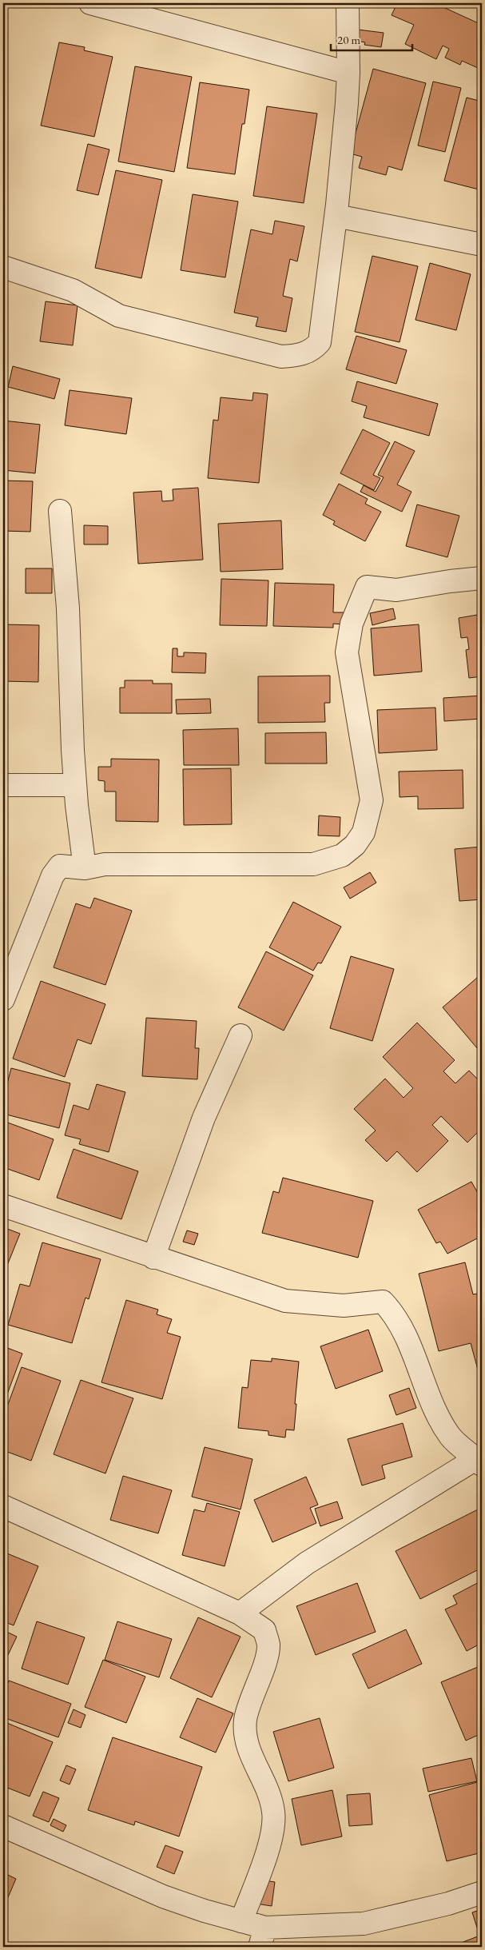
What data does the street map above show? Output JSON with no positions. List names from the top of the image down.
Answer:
{
  "scale_bar": "20 m"
}
